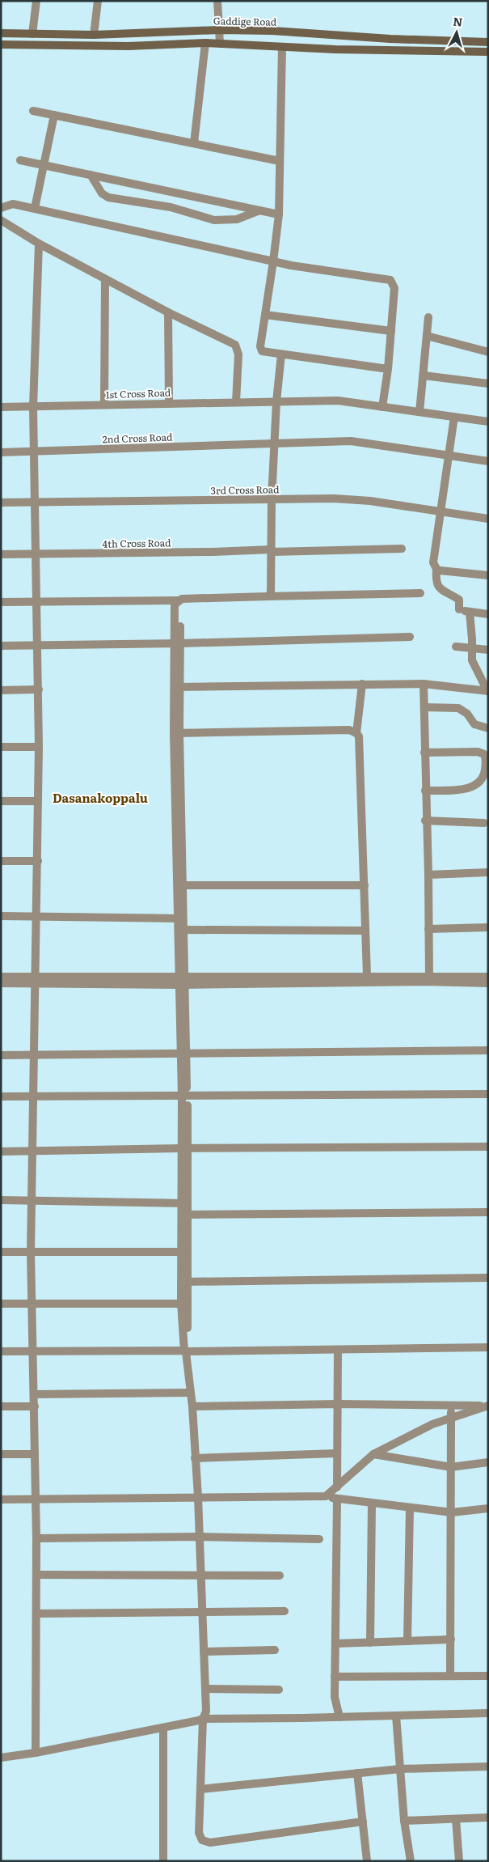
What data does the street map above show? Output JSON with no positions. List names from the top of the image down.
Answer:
{
  "streets": {
    "main road": ["Gaddige Road"],
    "street": [
      "1st Cross Road",
      "2nd Cross Road",
      "3rd Cross Road",
      "4th Cross Road"
    ]
  },
  "districts": ["Dasanakoppalu"],
  "north": "top"
}
